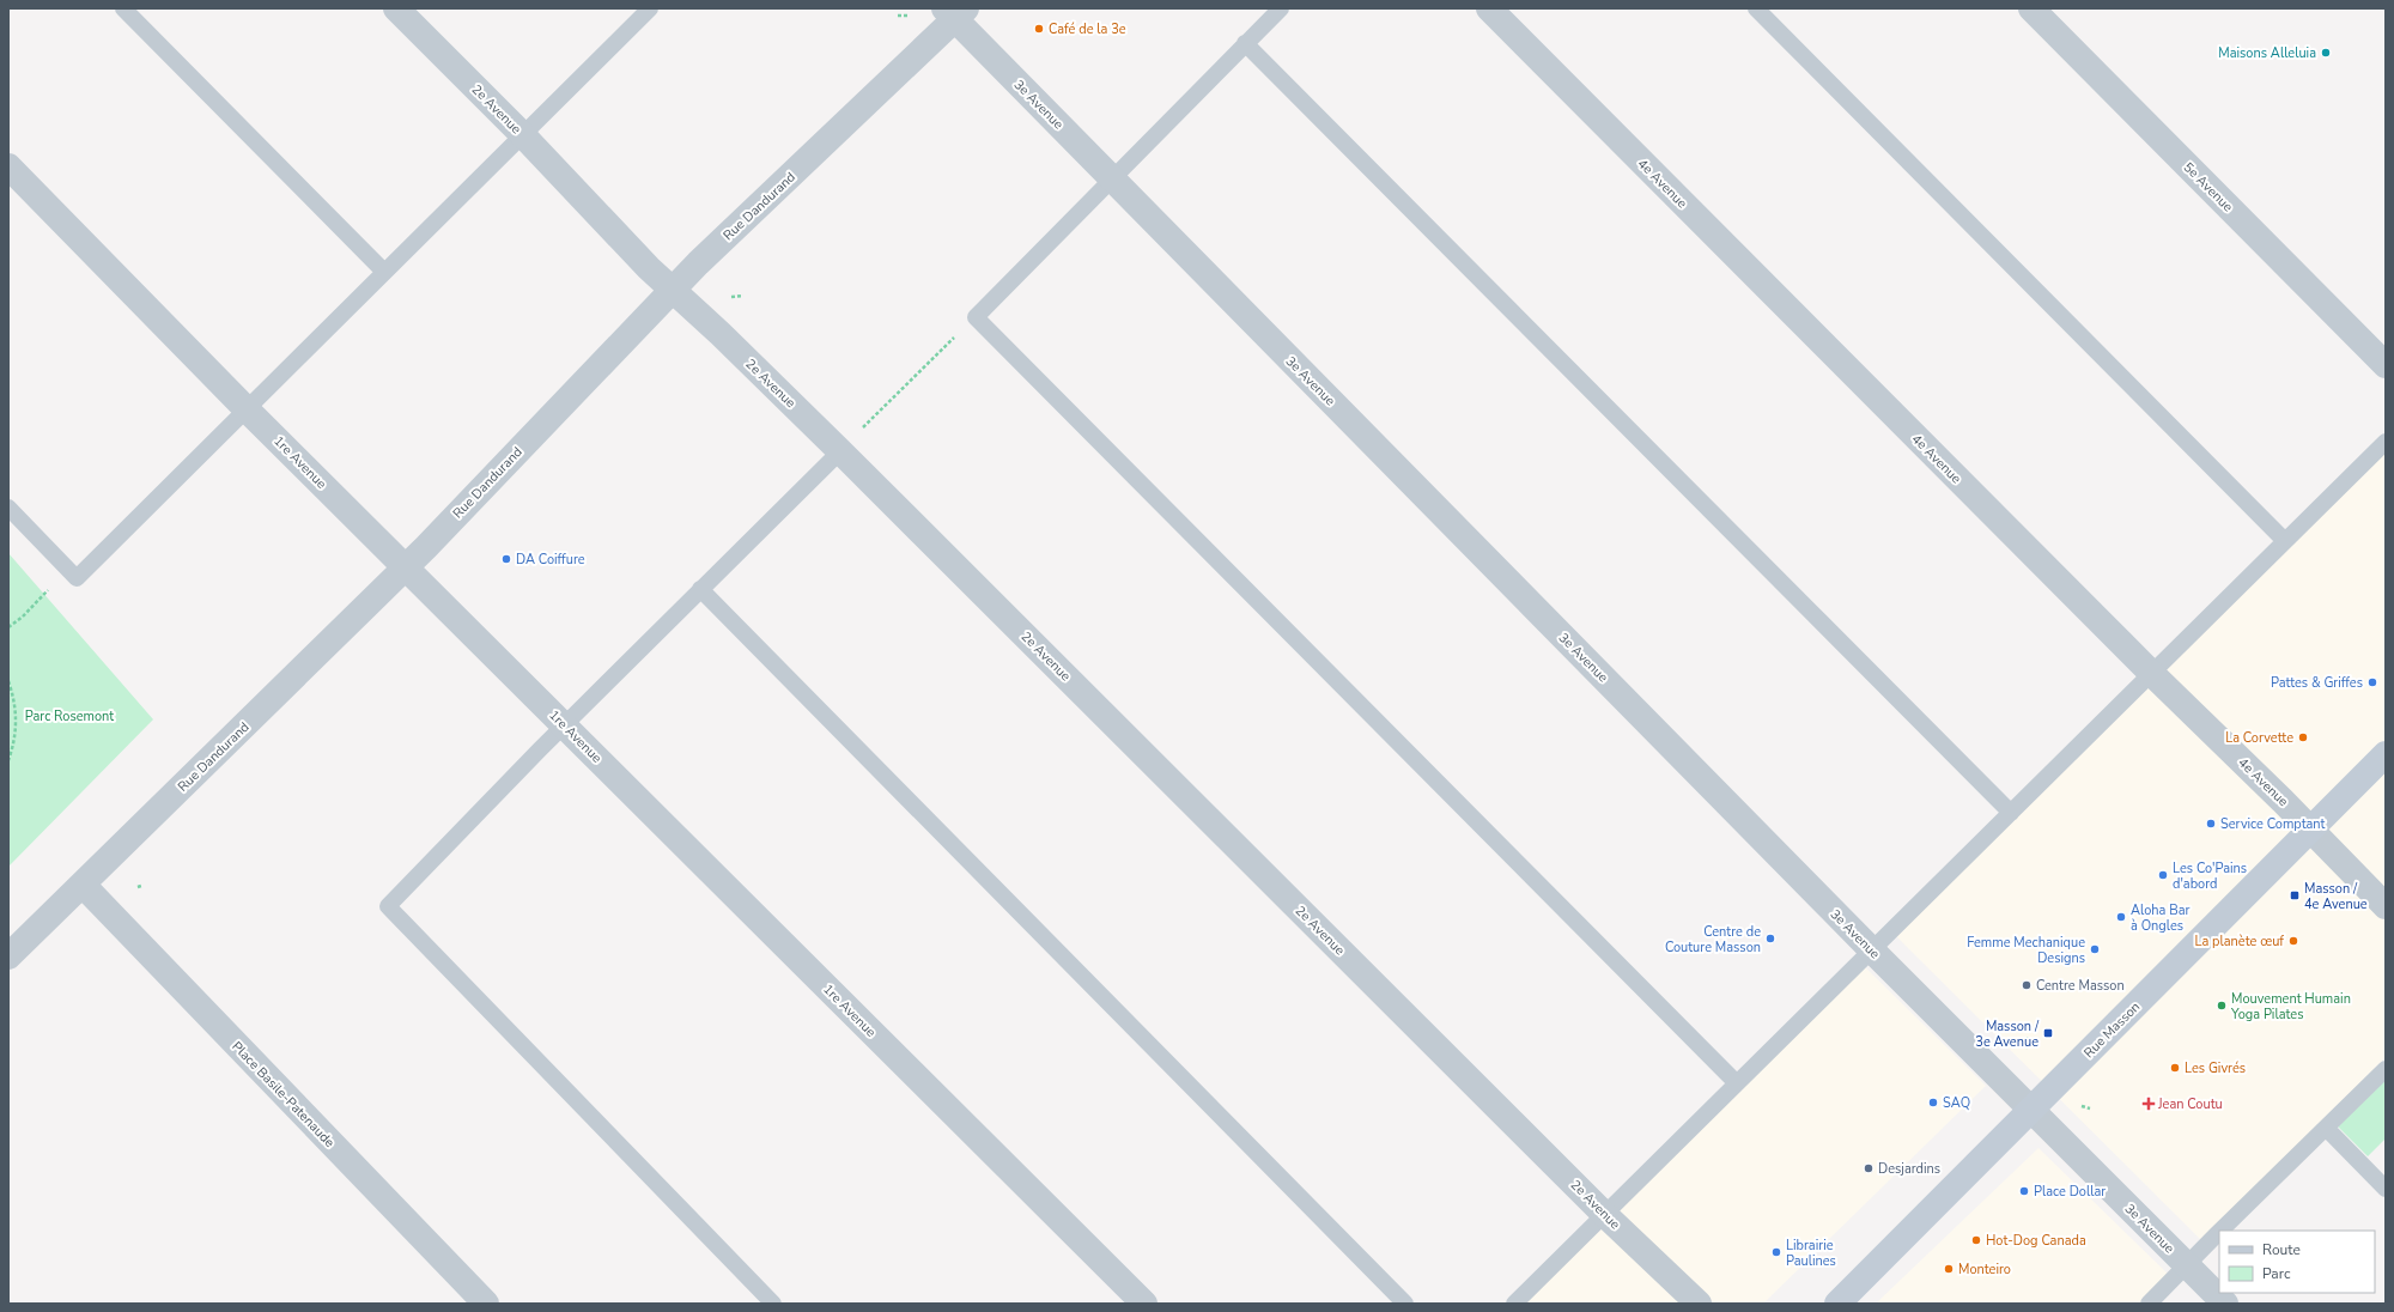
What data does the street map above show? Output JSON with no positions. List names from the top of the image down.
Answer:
{
  "streets": {
    "street": [
      "3e Avenue",
      "2e Avenue",
      "4e Avenue",
      "5e Avenue",
      "Rue Dandurand",
      "1re Avenue",
      "Rue Masson",
      "Place Basile-Patenaude"
    ]
  },
  "crossings": [
    ["3e Avenue", "Rue Dandurand"],
    ["3e Avenue", "Rue Masson"],
    ["2e Avenue", "Rue Dandurand"],
    ["4e Avenue", "Rue Masson"],
    ["Rue Dandurand", "1re Avenue"],
    ["Rue Dandurand", "Place Basile-Patenaude"]
  ],
  "parks": ["Parc Rosemont"],
  "places": {
    "other": [
      "Café de la 3e",
      "Maisons Alleluia",
      "DA Coiffure",
      "Pattes & Griffes",
      "La Corvette",
      "Service Comptant",
      "Les Co'Pains d'abord",
      "Aloha Bar à Ongles",
      "Centre de Couture Masson",
      "La planète œuf",
      "Femme Mechanique Designs",
      "Centre Masson",
      "Mouvement Humain Yoga Pilates",
      "Les Givrés",
      "SAQ",
      "Desjardins",
      "Place Dollar",
      "Hot-Dog Canada",
      "Librairie Paulines",
      "Monteiro"
    ],
    "transit": ["Masson / 4e Avenue", "Masson / 3e Avenue"],
    "health": ["Jean Coutu"]
  },
  "legend": ["Route", "Parc"]
}
